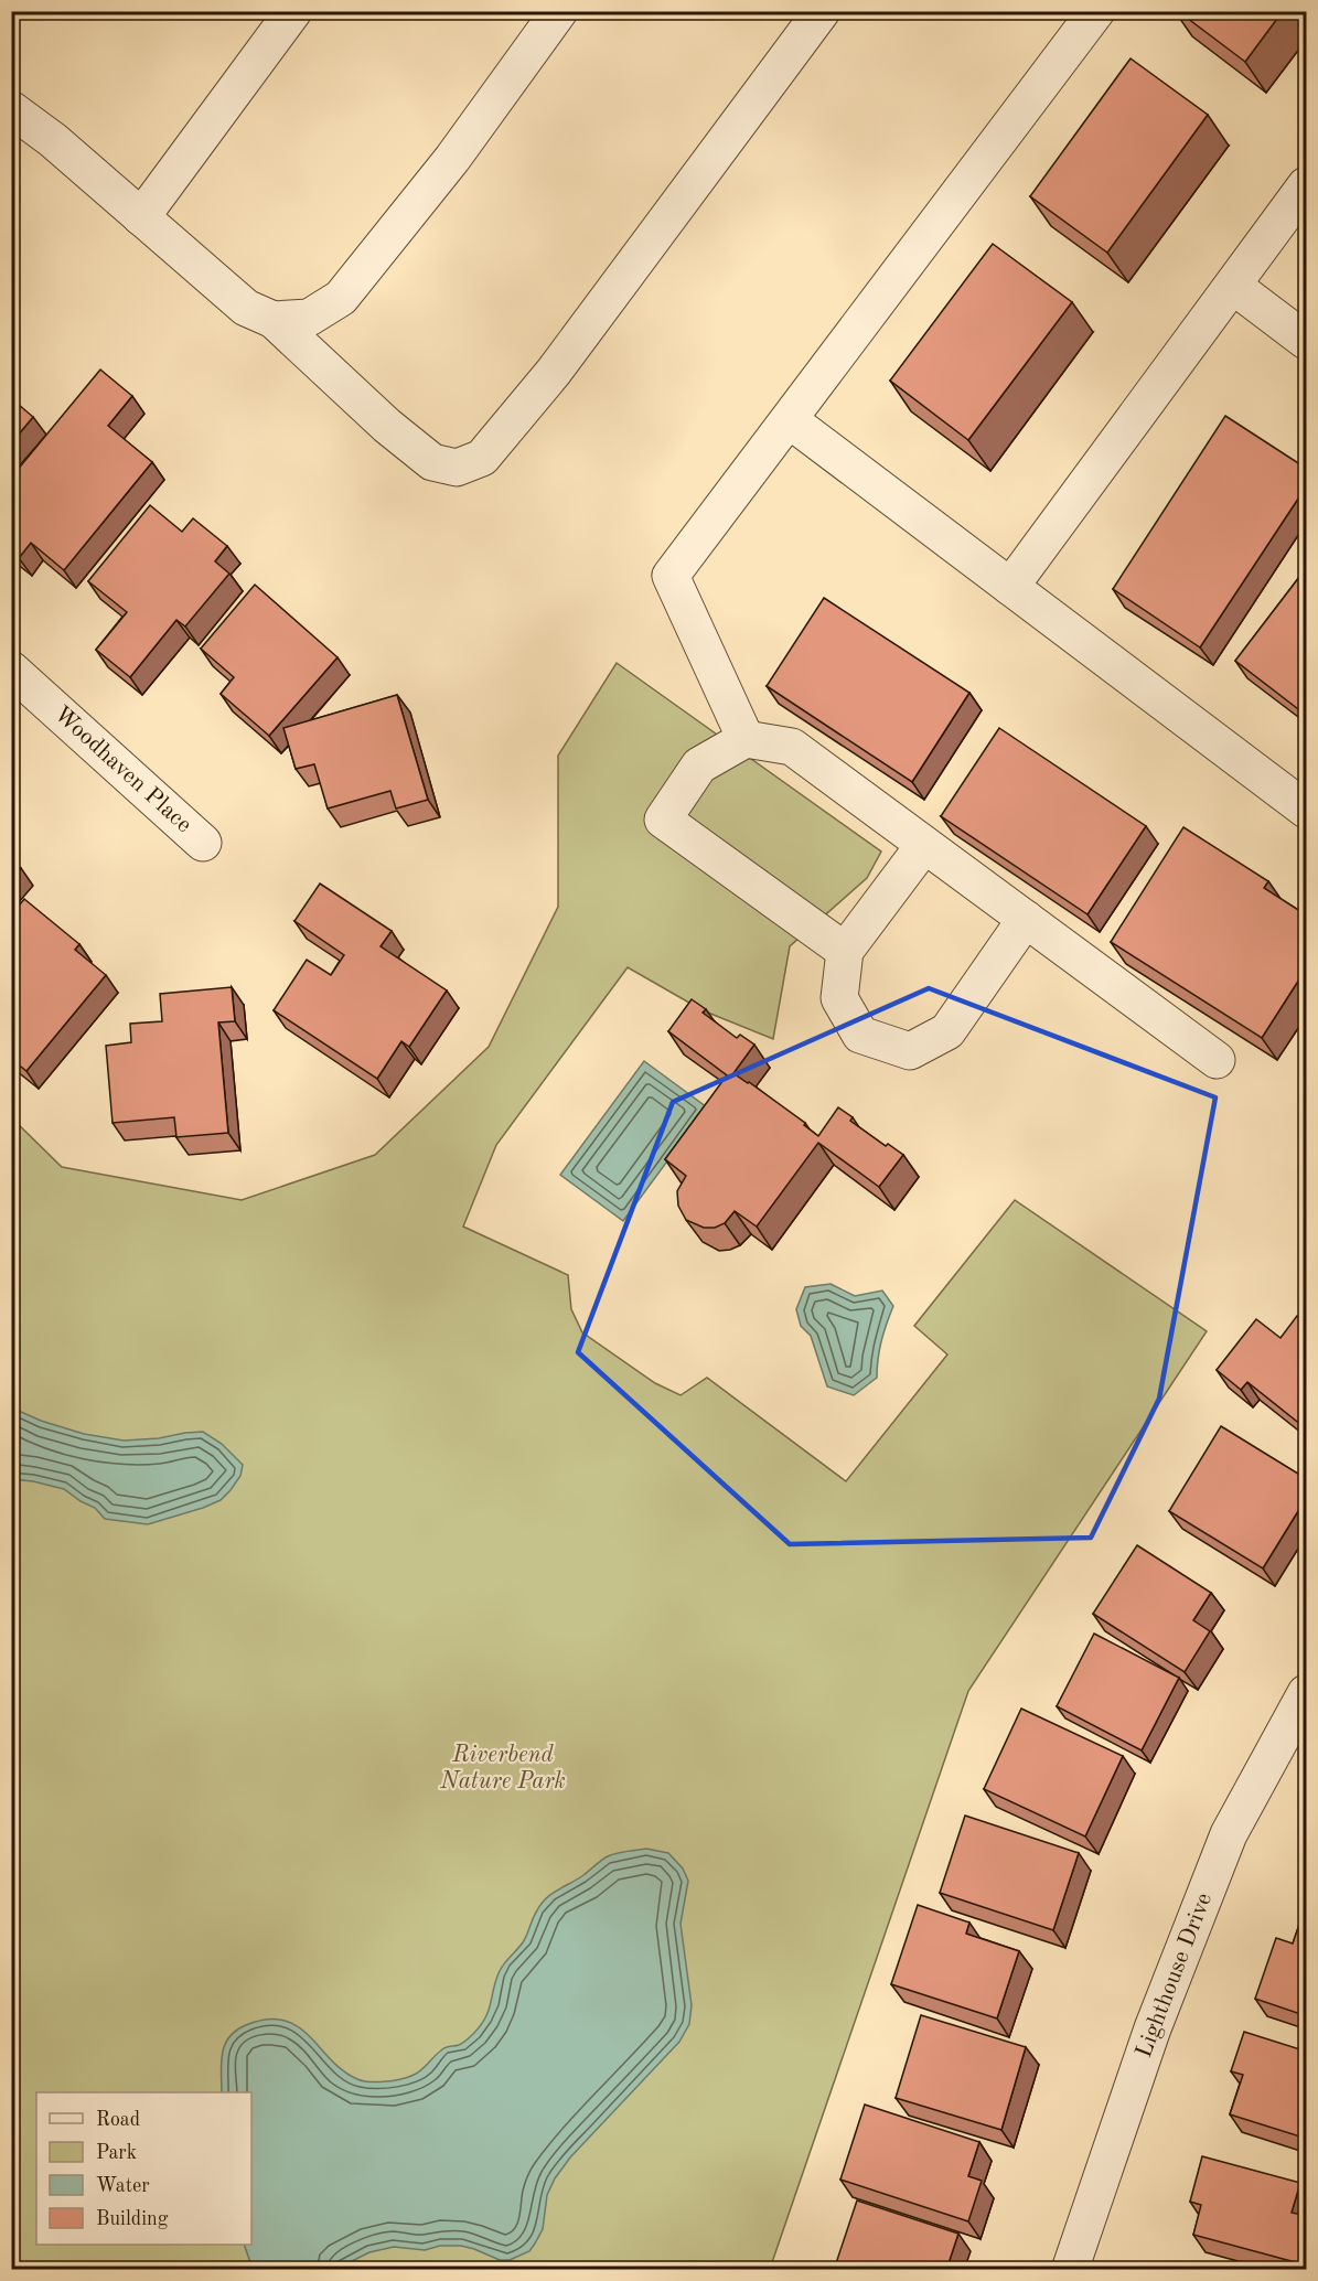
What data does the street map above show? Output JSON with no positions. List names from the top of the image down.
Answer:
{
  "streets": {
    "street": ["Woodhaven Place", "Lighthouse Drive"]
  },
  "parks": ["Riverbend Nature Park"],
  "legend": [
    "Road",
    "Park",
    "Water",
    "Building"
  ]
}
